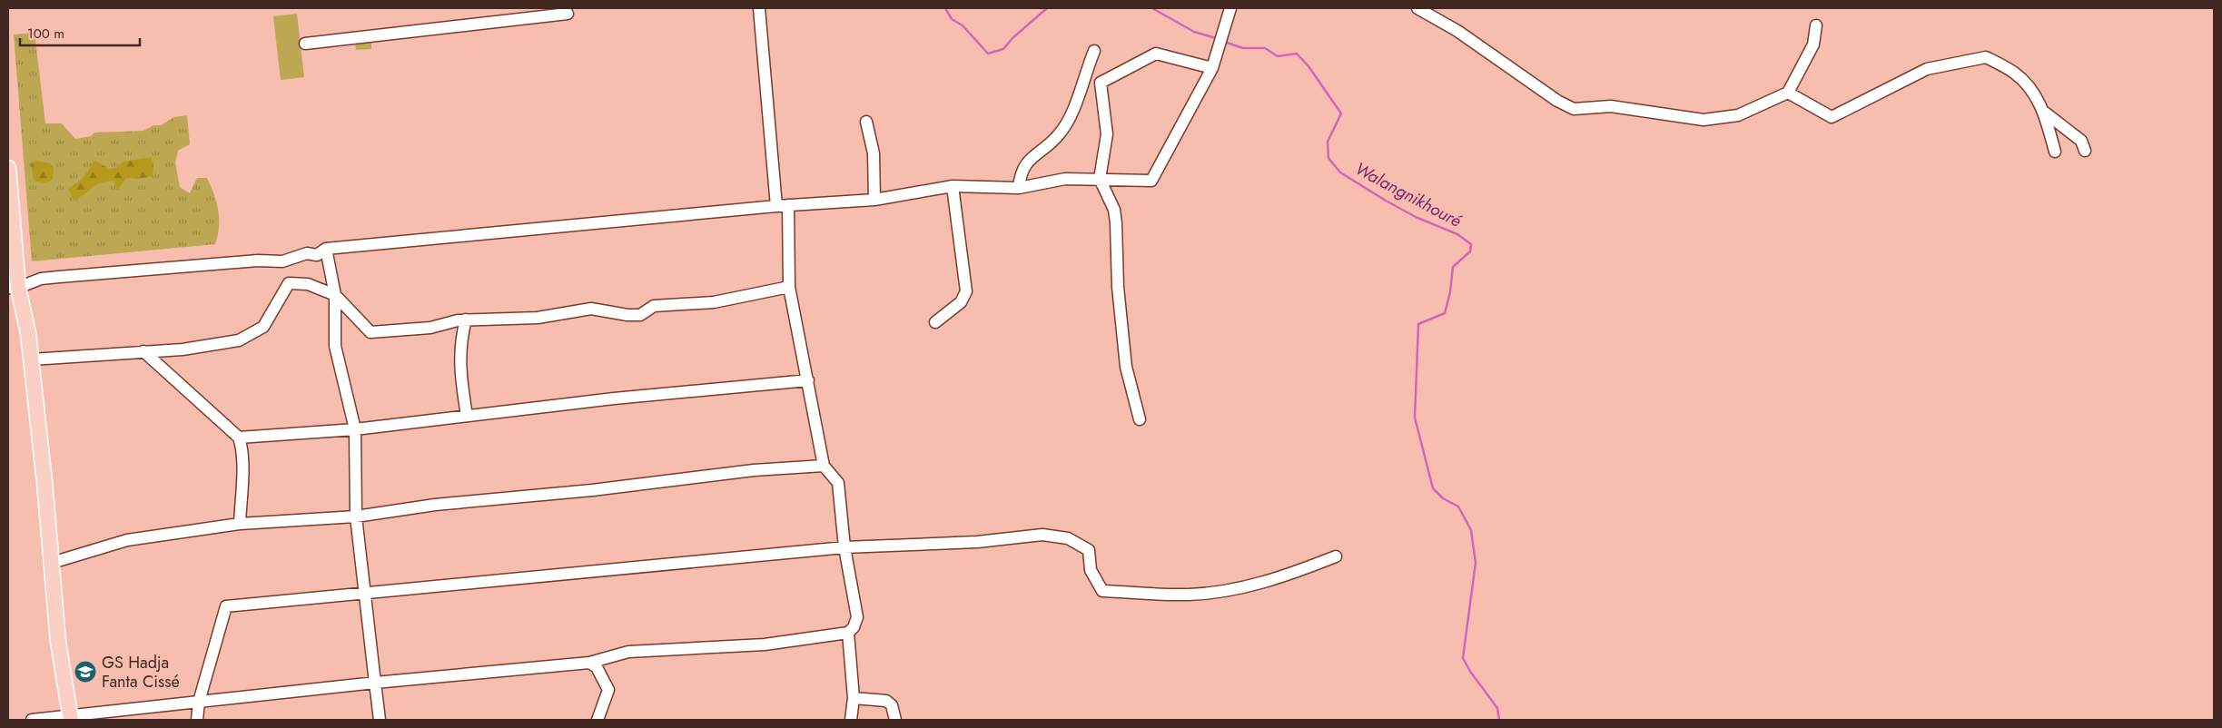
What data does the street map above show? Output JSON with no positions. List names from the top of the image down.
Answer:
{
  "water": ["Walangnikhouré"],
  "places": {
    "school or university": ["GS Hadja Fanta Cissé"]
  },
  "scale_bar": "100 m"
}
